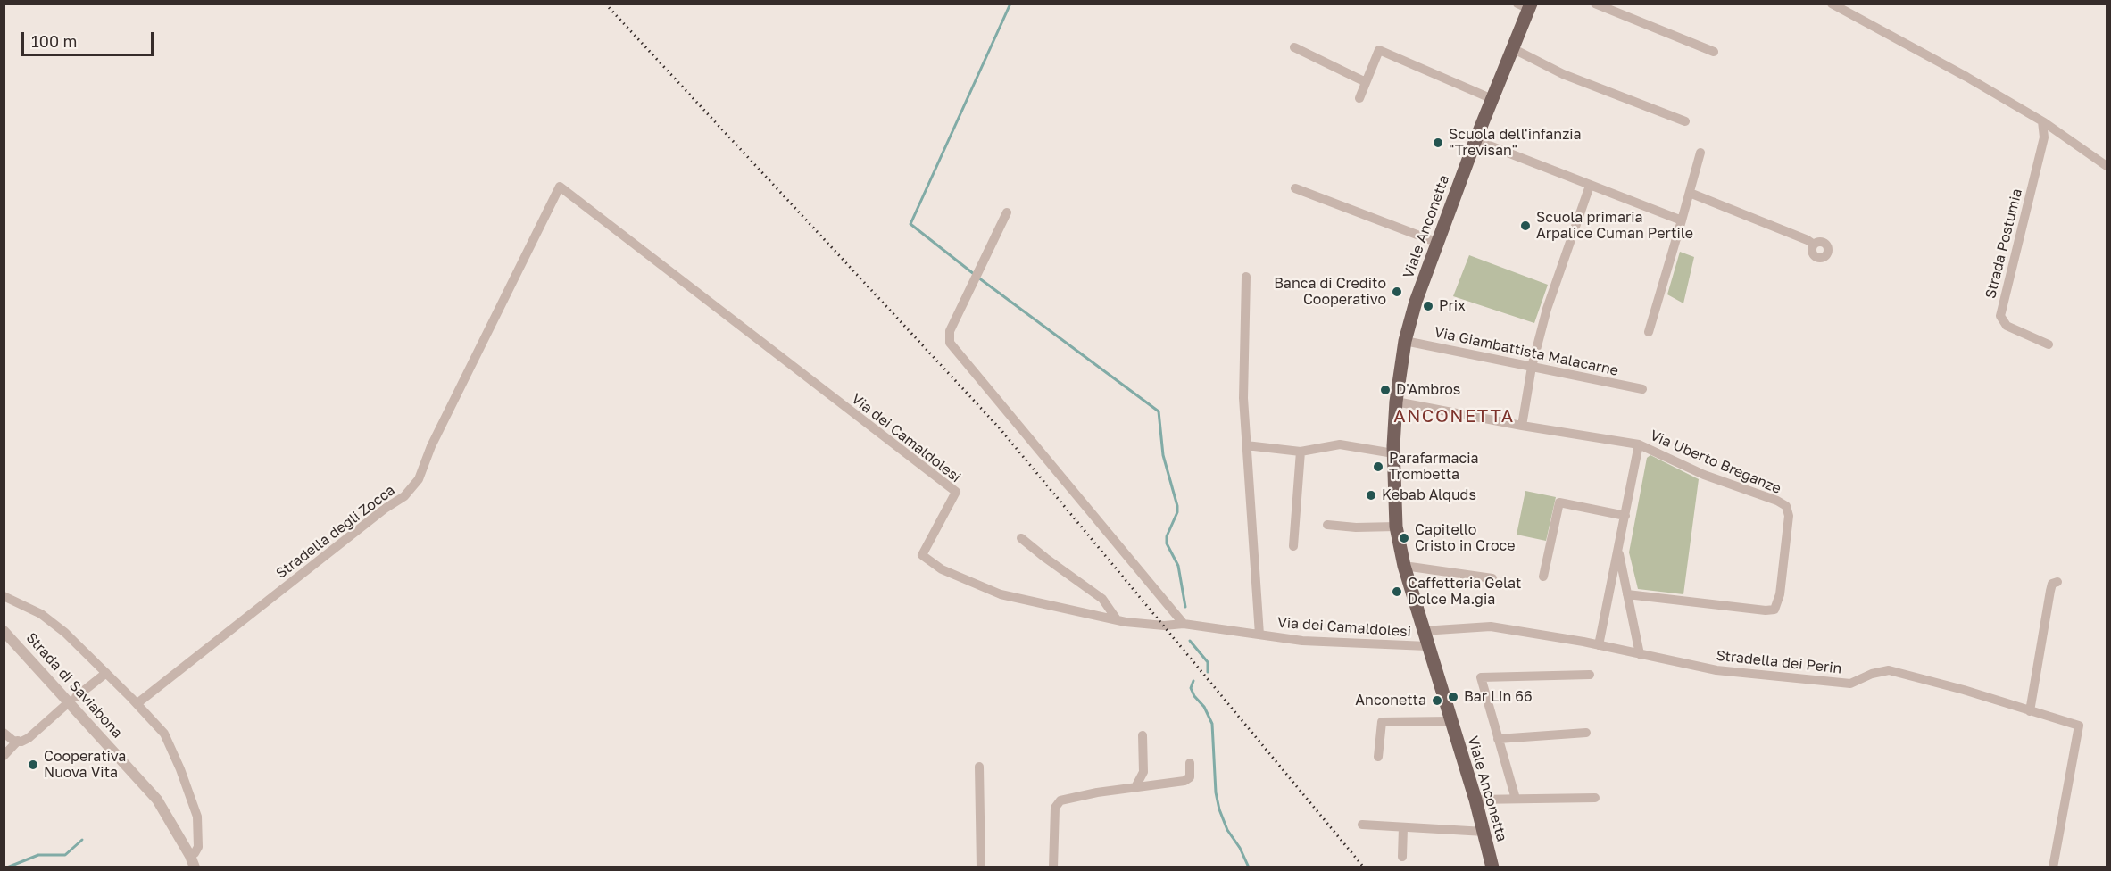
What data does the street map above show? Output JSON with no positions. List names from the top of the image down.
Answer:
{
  "streets": {
    "main road": ["Viale Anconetta"],
    "street": [
      "Strada Postumia",
      "Via Giambattista Malacarne",
      "Via dei Camaldolesi",
      "Via Uberto Breganze",
      "Stradella degli Zocca",
      "Stradella dei Perin",
      "Strada di Saviabona"
    ]
  },
  "crossings": [
    ["Viale Anconetta", "Via Giambattista Malacarne"],
    ["Viale Anconetta", "Via dei Camaldolesi"],
    ["Viale Anconetta", "Stradella dei Perin"],
    ["Via dei Camaldolesi", "Stradella degli Zocca"]
  ],
  "districts": ["ANCONETTA"],
  "places": [
    "Scuola dell'infanzia \"Trevisan\"",
    "Scuola primaria Arpalice Cuman Pertile",
    "Banca di Credito Cooperativo",
    "Prix",
    "D'Ambros",
    "Parafarmacia Trombetta",
    "Kebab Alquds",
    "Capitello Cristo in Croce",
    "Caffetteria Gelat Dolce Ma.gia",
    "Bar Lin 66",
    "Anconetta",
    "Cooperativa Nuova Vita"
  ],
  "scale_bar": "100 m"
}
